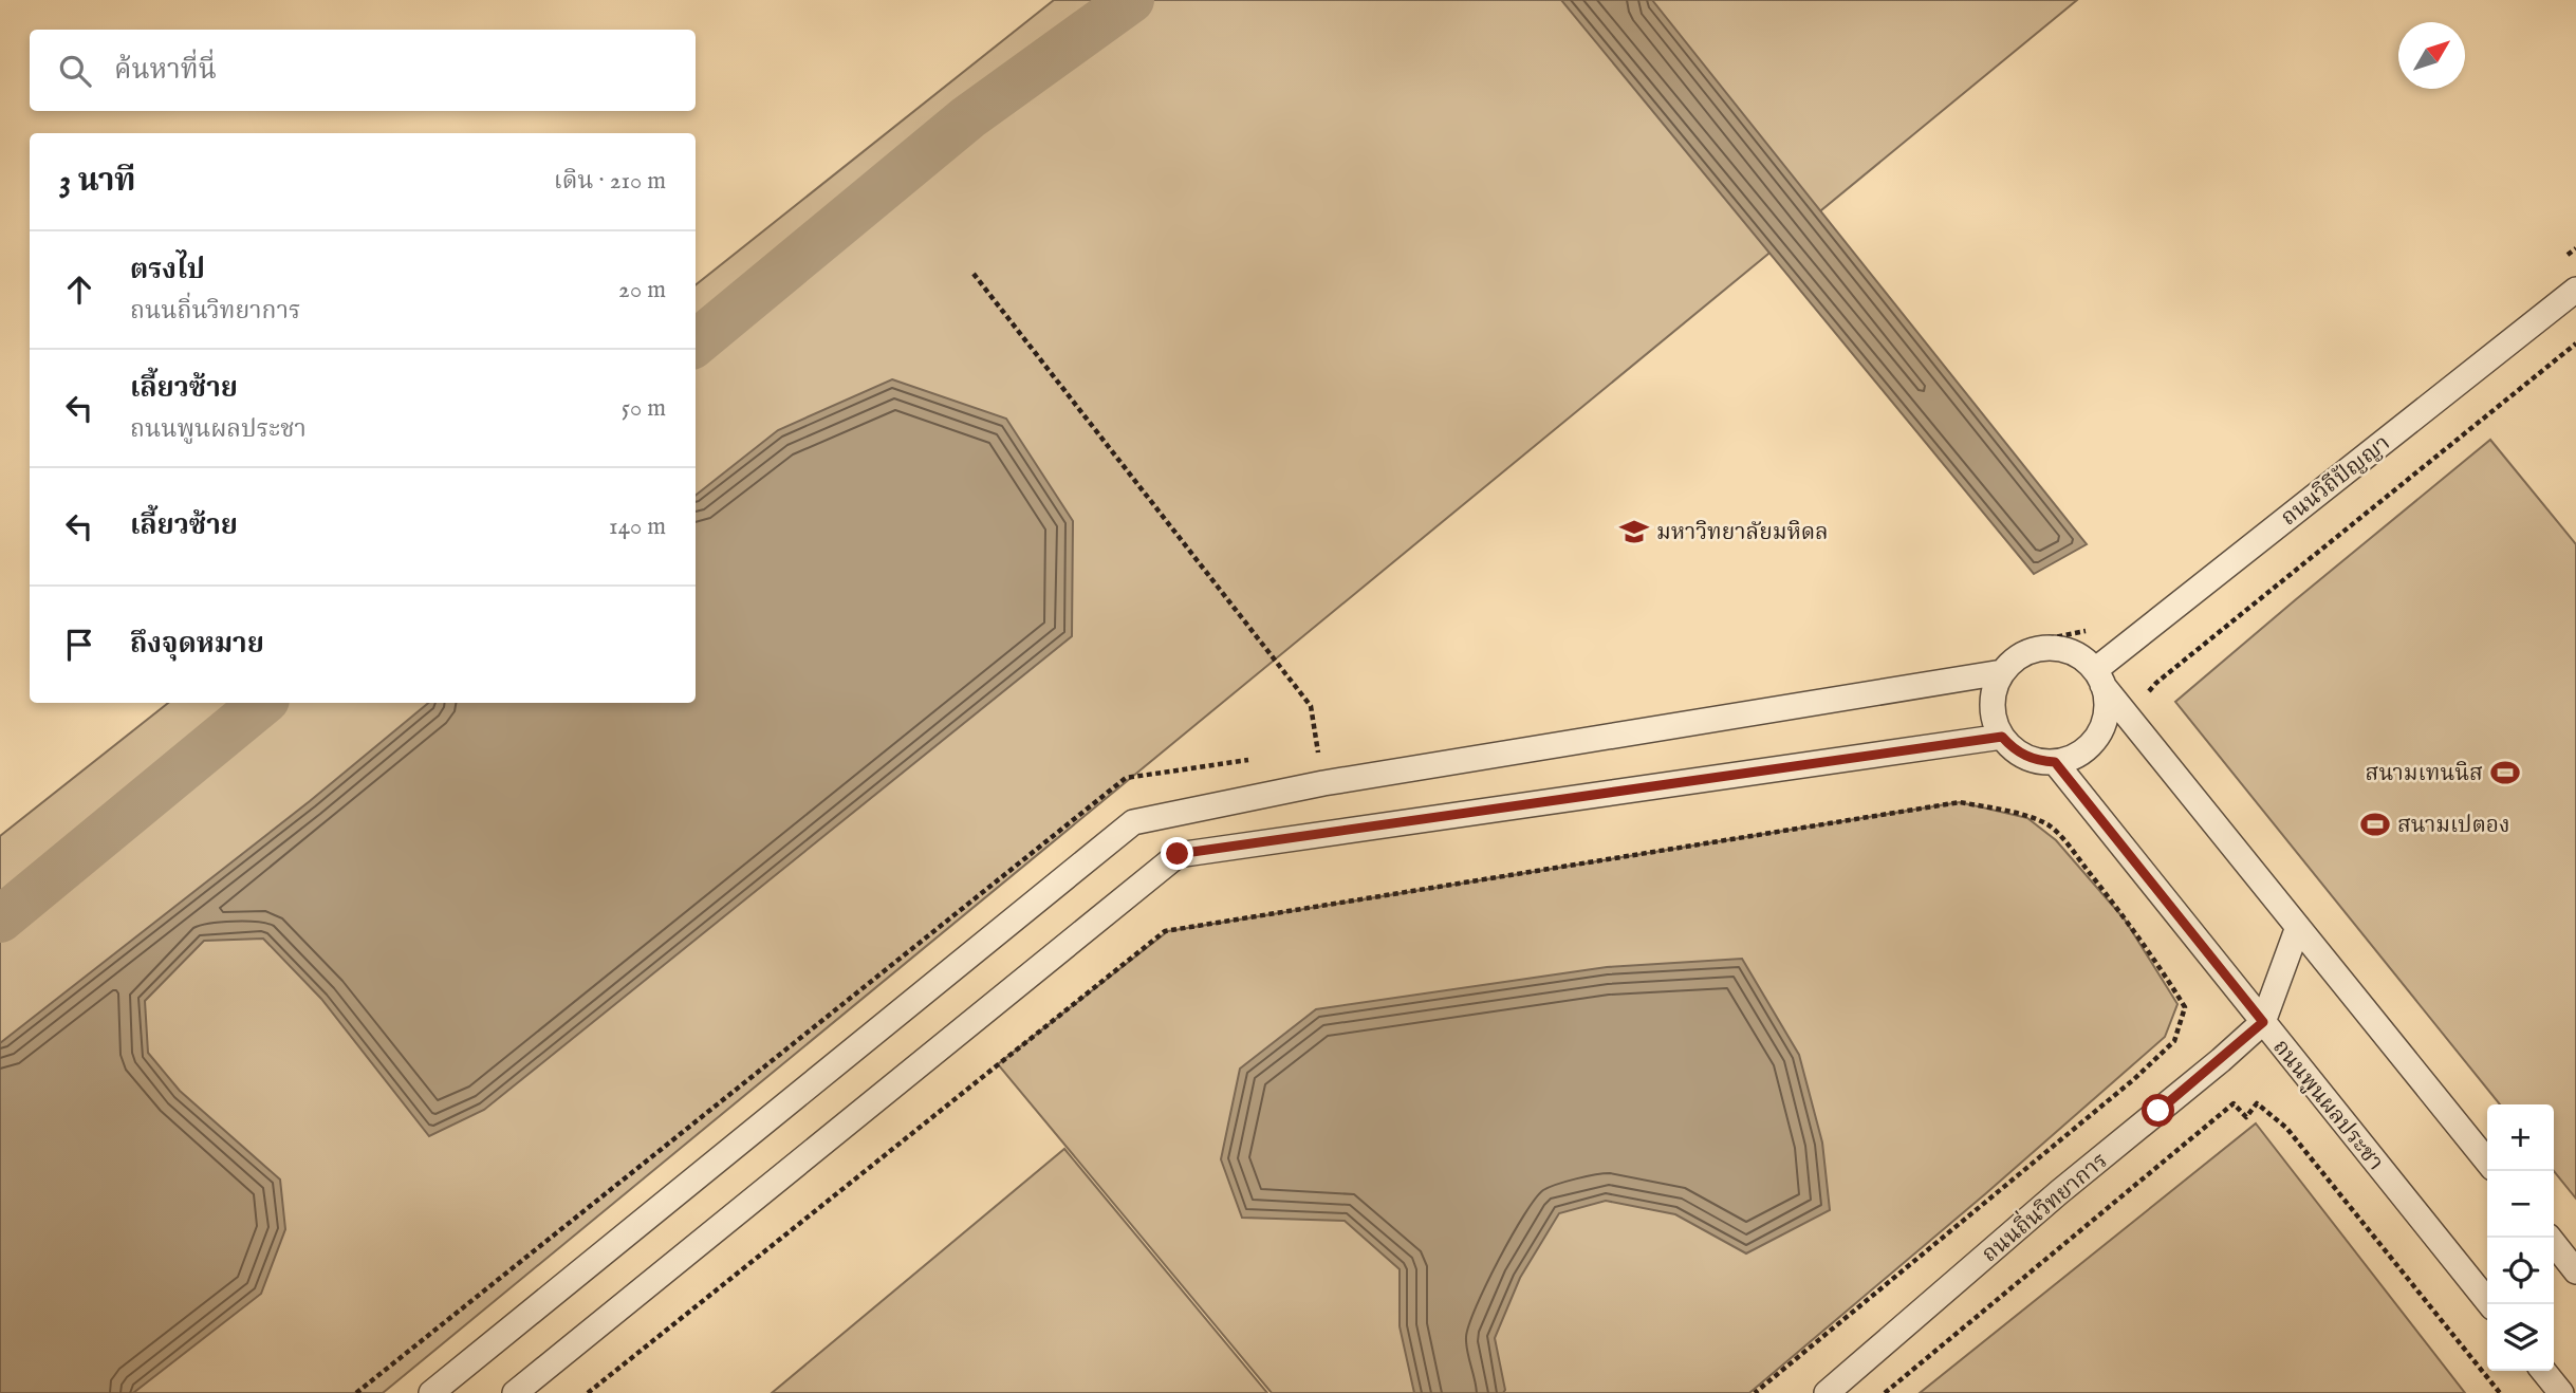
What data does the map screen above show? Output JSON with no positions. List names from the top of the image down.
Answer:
{
  "streets": {
    "lane": ["ถนนวิถีปัญญา", "ถนนพูนผลประชา", "ถนนถิ่นวิทยาการ"]
  },
  "crossings": [
    ["ถนนวิถีปัญญา", "ถนนพูนผลประชา"],
    ["ถนนพูนผลประชา", "ถนนถิ่นวิทยาการ"]
  ],
  "places": {
    "school or university": ["มหาวิทยาลัยมหิดล"],
    "sports": ["สนามเทนนิส", "สนามเปตอง"]
  },
  "north": "top right",
  "page": {
    "search": "ค้นหาที่นี่",
    "heading": ["3 นาที", "เดิน · 210 m"],
    "list": [
      ["ตรงไป", "ถนนถิ่นวิทยาการ", "20 m"],
      ["เลี้ยวซ้าย", "ถนนพูนผลประชา", "50 m"],
      ["เลี้ยวซ้าย", "140 m"],
      "ถึงจุดหมาย"
    ],
    "map_buttons": ["+", "−"]
  }
}
